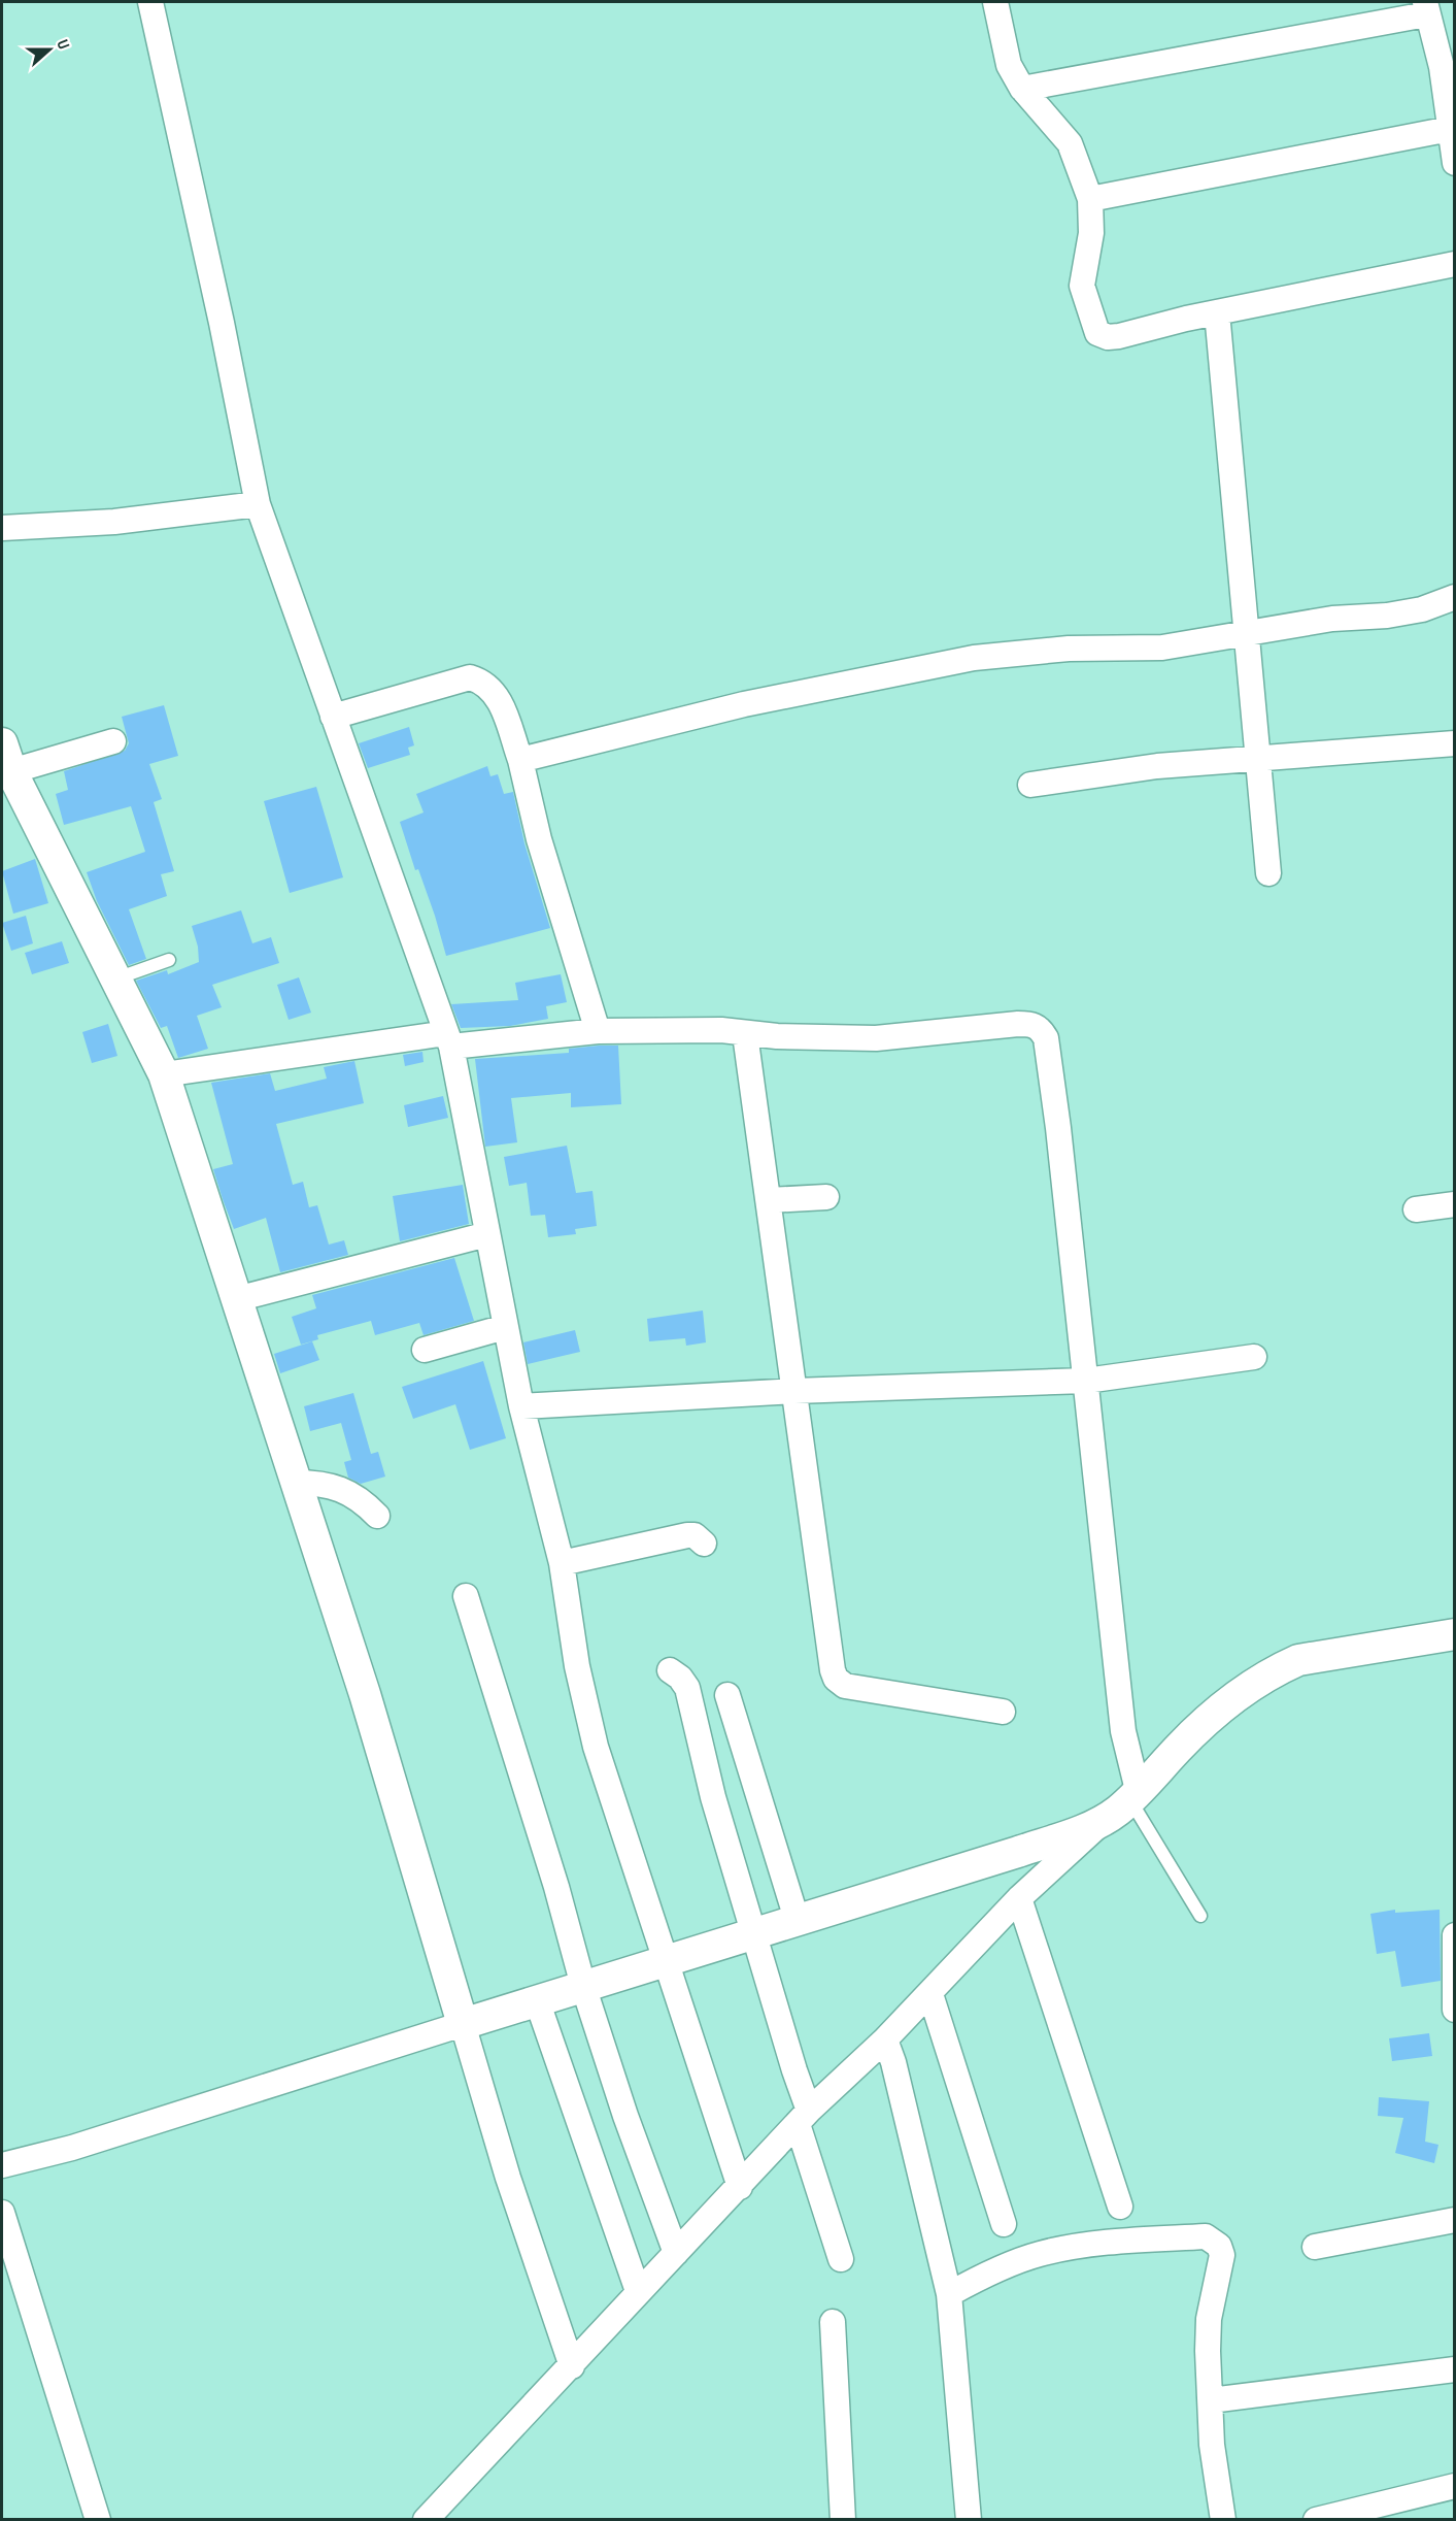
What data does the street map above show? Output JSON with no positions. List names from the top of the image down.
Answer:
{
  "north": "right"
}
